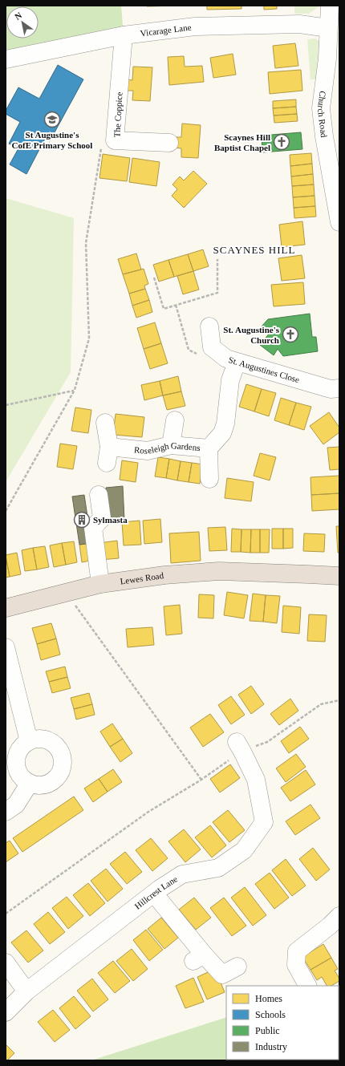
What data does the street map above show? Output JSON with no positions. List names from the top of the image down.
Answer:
{
  "streets": {
    "highway": ["Lewes Road"],
    "street": [
      "Vicarage Lane",
      "The Coppice",
      "Church Road",
      "St. Augustines Close",
      "Roseleigh Gardens",
      "Hillcrest Lane"
    ]
  },
  "crossings": [
    ["Vicarage Lane", "The Coppice"],
    ["Vicarage Lane", "Church Road"],
    ["St. Augustines Close", "Roseleigh Gardens"]
  ],
  "districts": ["SCAYNES HILL"],
  "places": {
    "school or university": ["St Augustine's CofE Primary School"],
    "church": ["Scaynes Hill Baptist Chapel", "St. Augustine's Church"],
    "building": ["Sylmasta"]
  },
  "legend": [
    "Homes",
    "Schools",
    "Public",
    "Industry"
  ],
  "north": "top left"
}
